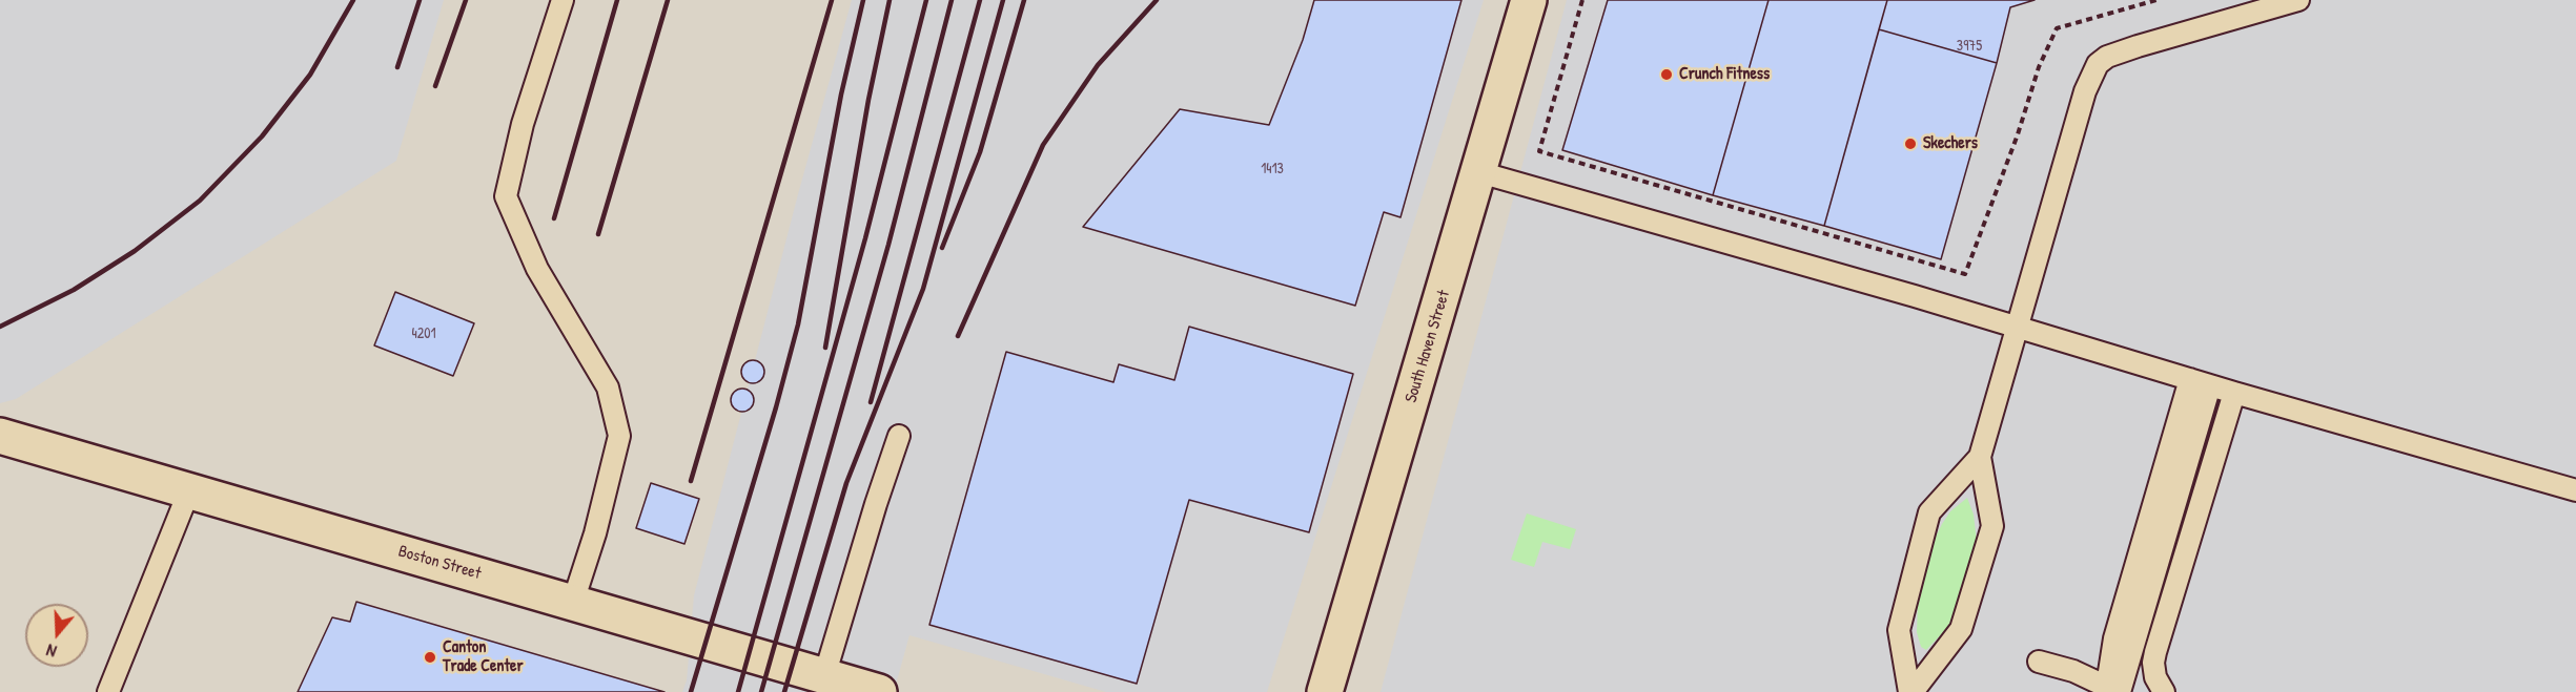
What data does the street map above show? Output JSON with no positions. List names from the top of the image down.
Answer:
{
  "streets": {
    "main road": ["South Haven Street", "Boston Street"]
  },
  "places": ["Crunch Fitness", "Skechers", "Canton Trade Center"],
  "house_numbers": ["3975", "1413", "4201"],
  "north": "bottom"
}
